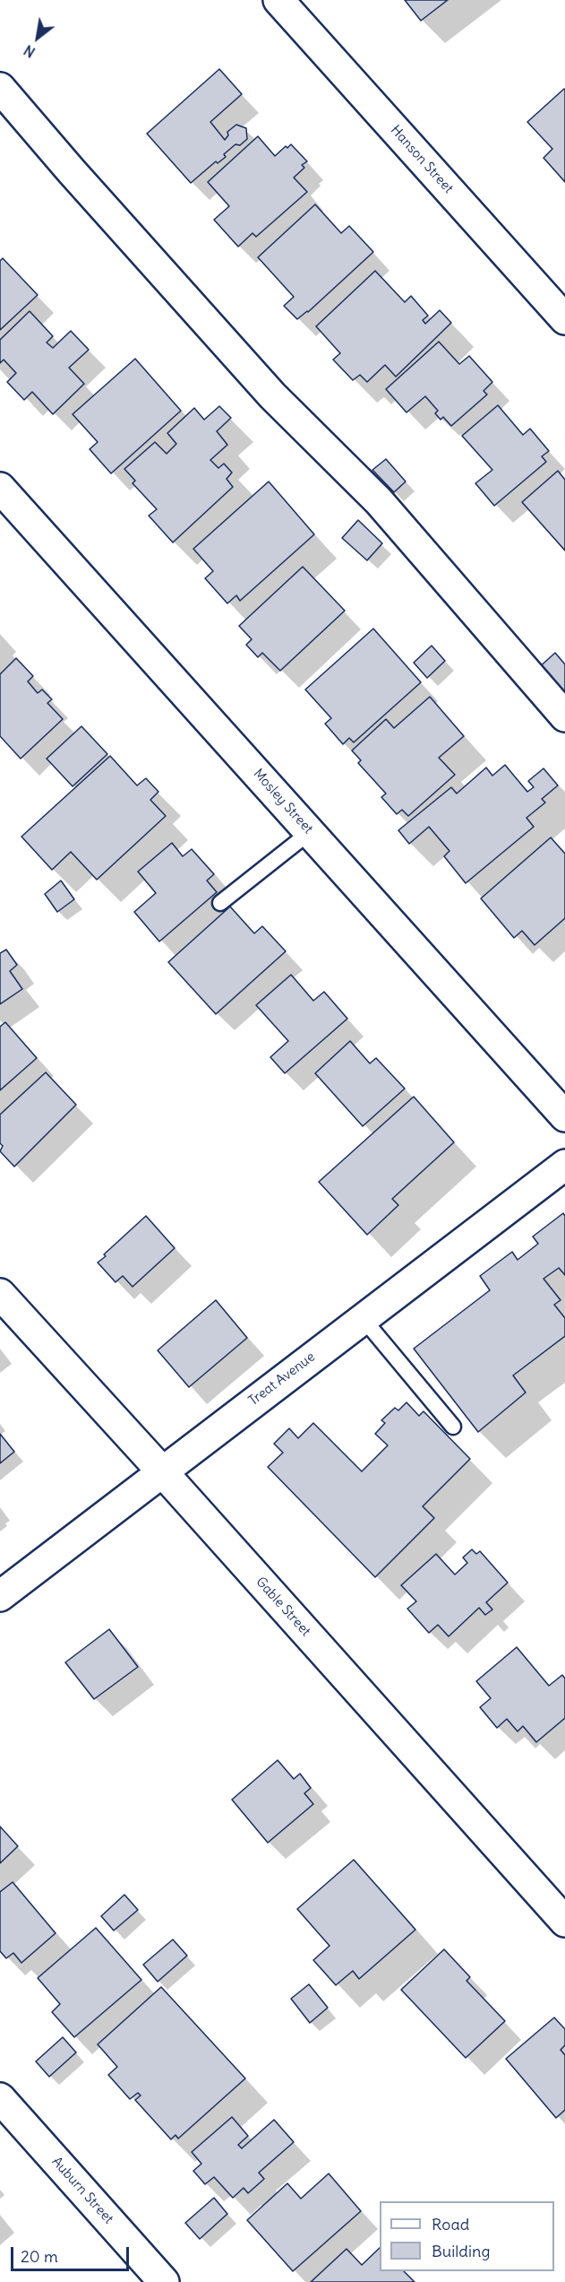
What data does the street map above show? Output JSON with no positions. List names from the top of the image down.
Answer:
{
  "streets": {
    "street": [
      "Hanson Street",
      "Mosley Street",
      "Treat Avenue",
      "Gable Street",
      "Auburn Street"
    ]
  },
  "crossings": [
    ["Treat Avenue", "Gable Street"]
  ],
  "legend": ["Road", "Building"],
  "scale_bar": "20 m",
  "north": "bottom left"
}
